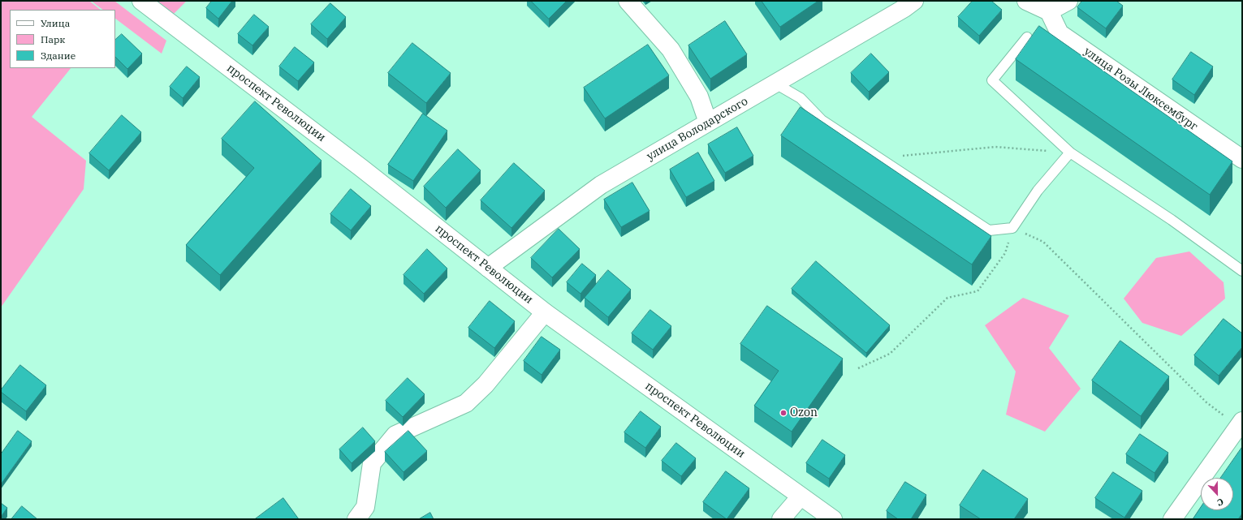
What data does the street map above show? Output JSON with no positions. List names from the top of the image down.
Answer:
{
  "streets": {
    "street": ["улица Розы Люксембург", "проспект Революции", "улица Володарского"]
  },
  "crossings": [
    ["проспект Революции", "улица Володарского"]
  ],
  "places": ["Ozon"],
  "legend": ["Улица", "Парк", "Здание"],
  "north": "bottom"
}
